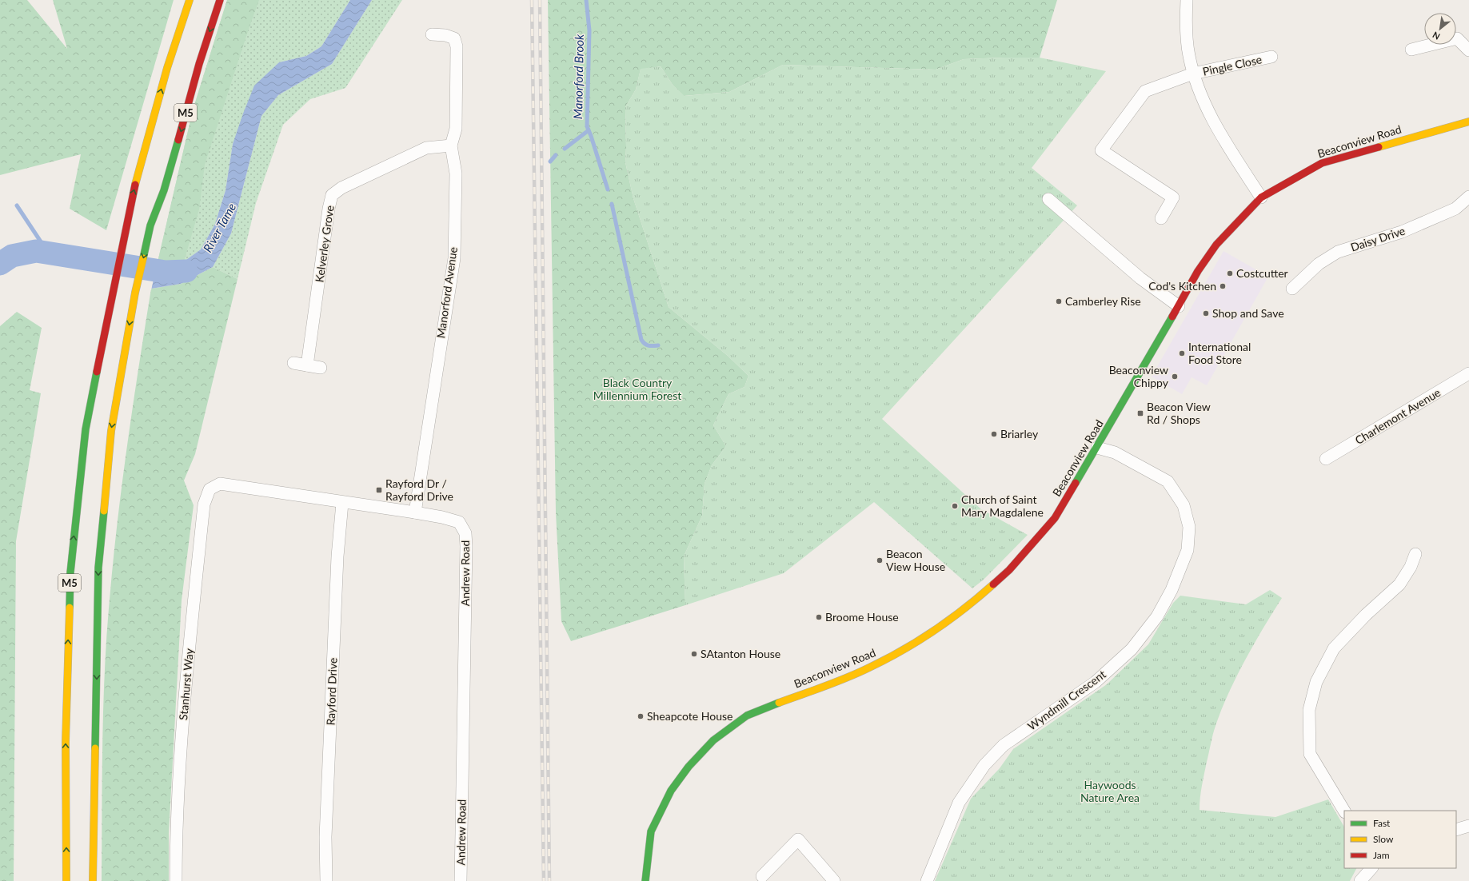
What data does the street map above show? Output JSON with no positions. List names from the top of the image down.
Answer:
{
  "streets": {
    "main road": ["M5", "Beaconview Road"],
    "street": [
      "Pingle Close",
      "Daisy Drive",
      "Kelverley Grove",
      "Manorford Avenue",
      "Charlemont Avenue",
      "Andrew Road",
      "Stanhurst Way",
      "Rayford Drive",
      "Wyndmill Crescent"
    ]
  },
  "crossings": [
    ["Beaconview Road", "Wyndmill Crescent"],
    ["Kelverley Grove", "Manorford Avenue"],
    ["Manorford Avenue", "Andrew Road"],
    ["Andrew Road", "Stanhurst Way"],
    ["Andrew Road", "Rayford Drive"]
  ],
  "water": ["Manorford Brook", "River Tame"],
  "parks": ["Black Country Millennium Forest", "Haywoods Nature Area"],
  "places": {
    "other": [
      "Costcutter",
      "Cod's Kitchen",
      "Camberley Rise",
      "Shop and Save",
      "International Food Store",
      "Beaconview Chippy",
      "Briarley",
      "Church of Saint Mary Magdalene",
      "Beacon View House",
      "Broome House",
      "SAtanton House",
      "Sheapcote House"
    ],
    "transit": ["Beacon View Rd / Shops", "Rayford Dr / Rayford Drive"]
  },
  "legend": ["Fast", "Slow", "Jam"],
  "north": "bottom left"
}
